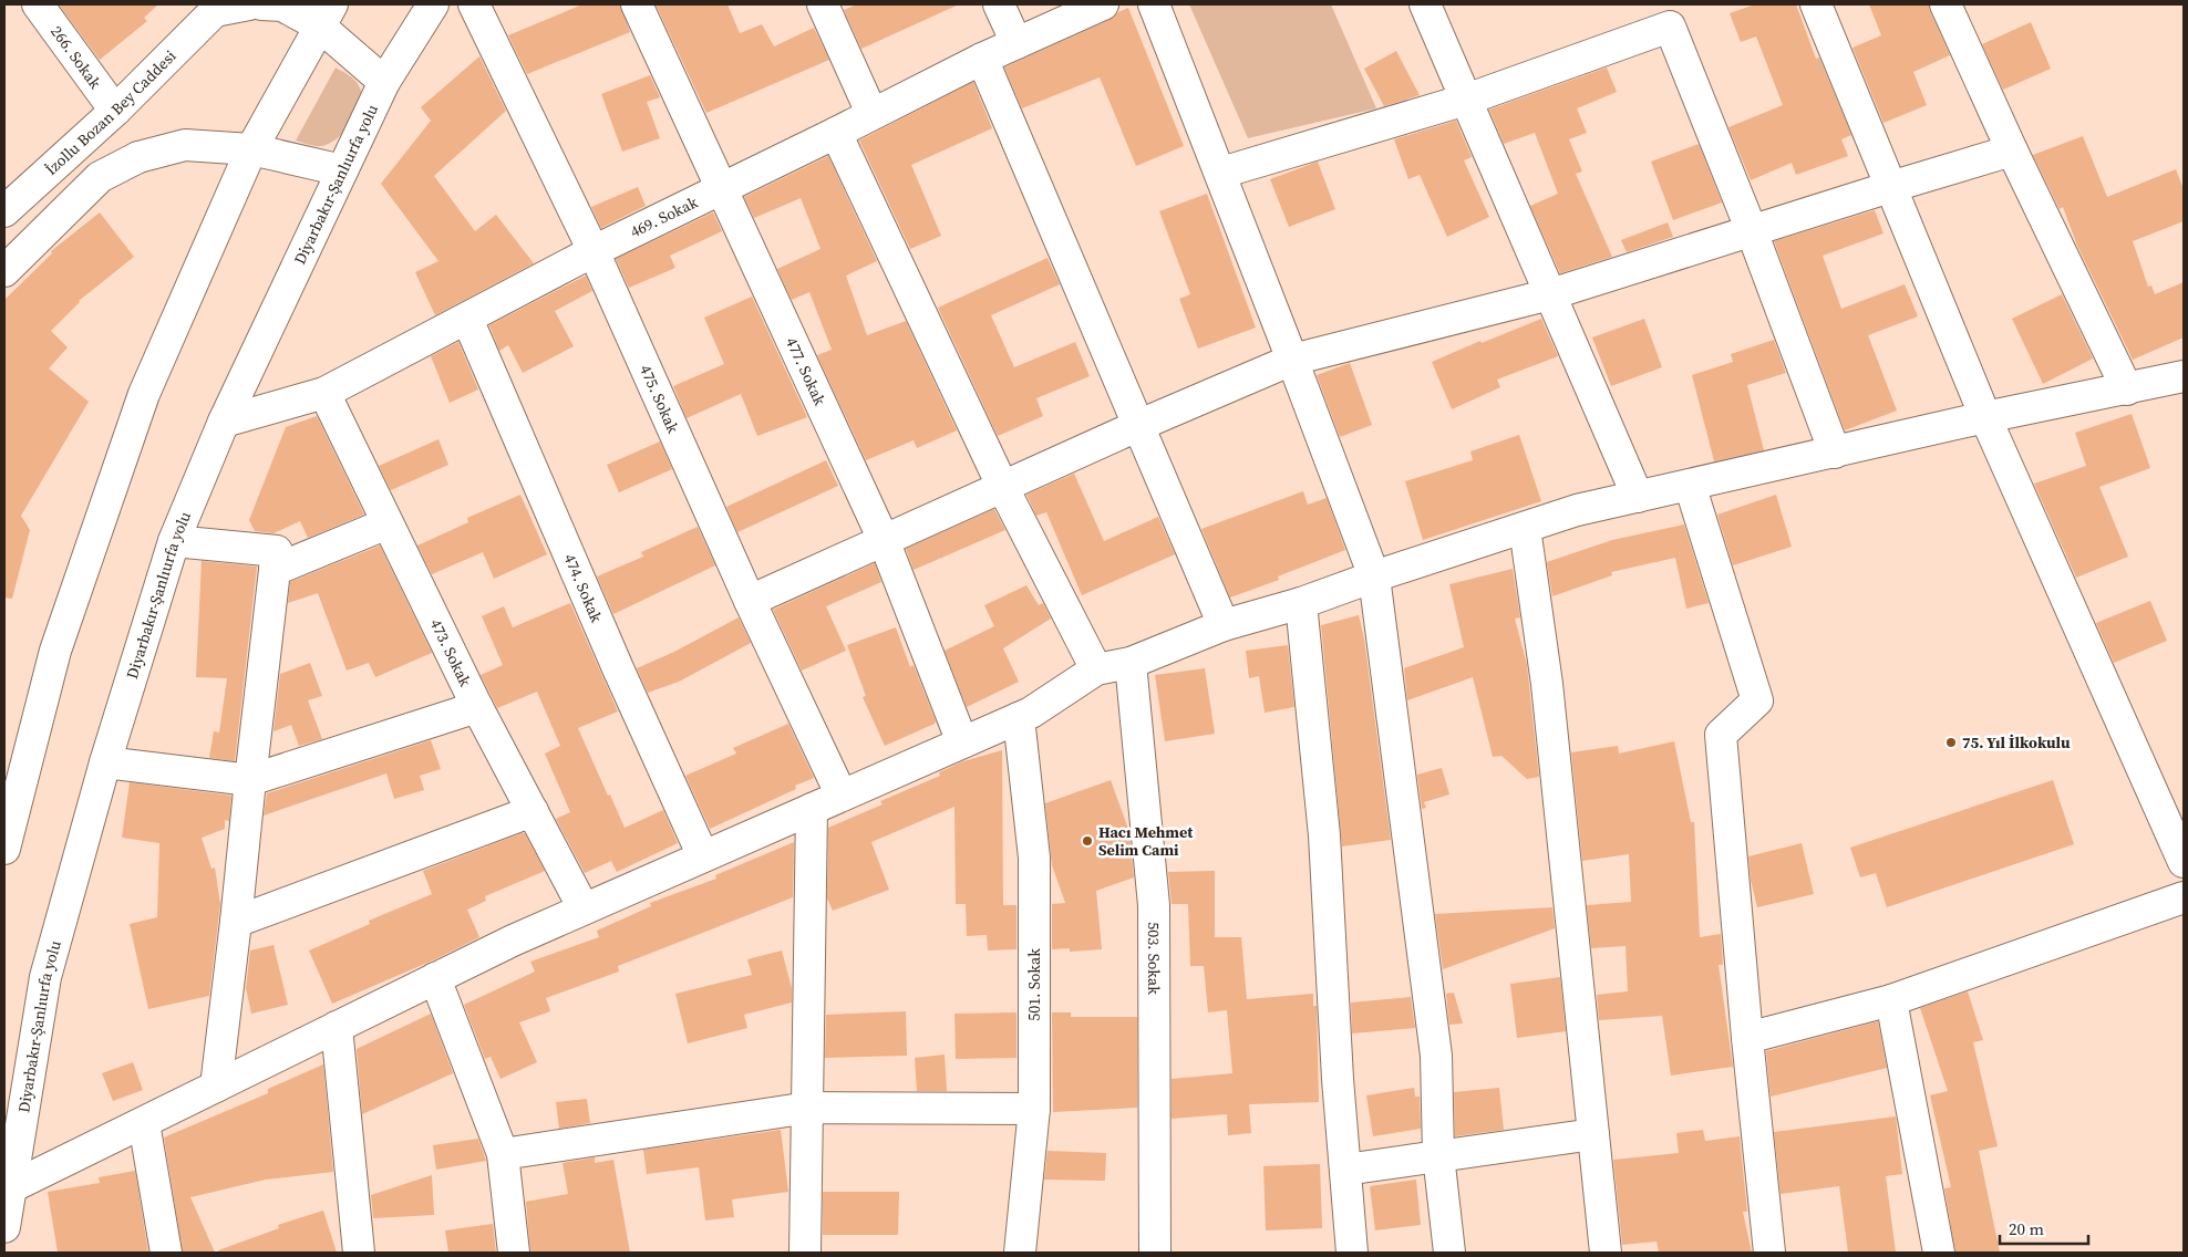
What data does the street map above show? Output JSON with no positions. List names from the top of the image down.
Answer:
{
  "streets": {
    "main road": [
      "266. Sokak",
      "İzollu Bozan Bey Caddesi",
      "Diyarbakır-Şanlıurfa yolu",
      "469. Sokak",
      "477. Sokak",
      "475. Sokak",
      "474. Sokak",
      "473. Sokak",
      "503. Sokak",
      "501. Sokak"
    ]
  },
  "crossings": [
    ["266. Sokak", "İzollu Bozan Bey Caddesi"],
    ["Diyarbakır-Şanlıurfa yolu", "469. Sokak"],
    ["469. Sokak", "477. Sokak"],
    ["469. Sokak", "475. Sokak"],
    ["469. Sokak", "474. Sokak"],
    ["469. Sokak", "473. Sokak"]
  ],
  "places": ["75. Yıl İlkokulu", "Hacı Mehmet Selim Cami"],
  "scale_bar": "20 m"
}
